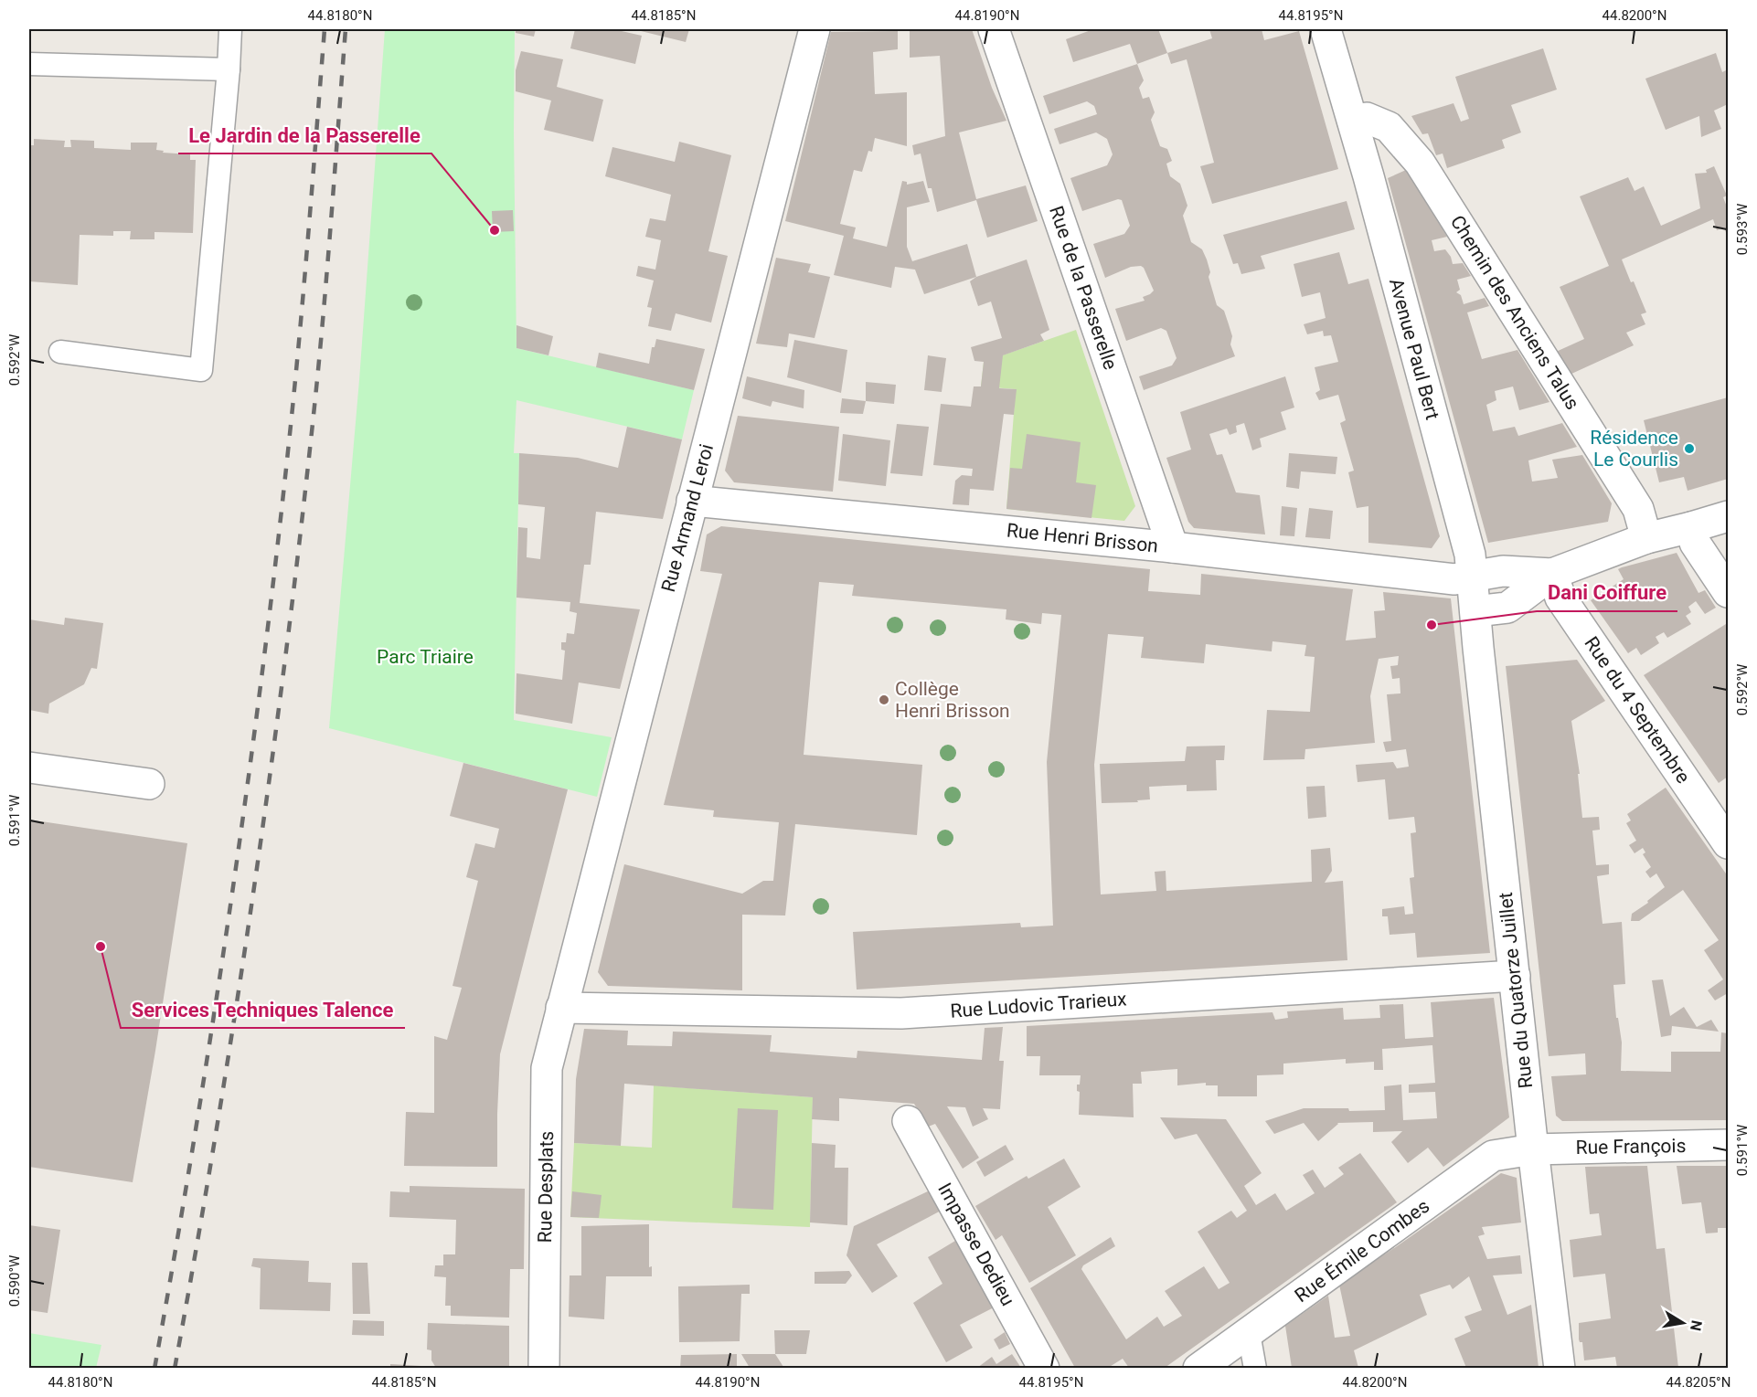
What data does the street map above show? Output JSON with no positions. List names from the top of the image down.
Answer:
{
  "streets": {
    "street": [
      "Rue de la Passerelle",
      "Chemin des Anciens Talus",
      "Avenue Paul Bert",
      "Rue Armand Leroi",
      "Rue Henri Brisson",
      "Rue du 4 Septembre",
      "Rue du Quatorze Juillet",
      "Rue Ludovic Trarieux",
      "Rue François",
      "Rue Desplats",
      "Impasse Dedieu",
      "Rue Émile Combes"
    ]
  },
  "crossings": [
    ["Rue de la Passerelle", "Rue Henri Brisson"],
    ["Chemin des Anciens Talus", "Avenue Paul Bert"],
    ["Avenue Paul Bert", "Rue Henri Brisson"],
    ["Avenue Paul Bert", "Rue du Quatorze Juillet"],
    ["Rue Armand Leroi", "Rue Henri Brisson"],
    ["Rue Armand Leroi", "Rue Ludovic Trarieux"],
    ["Rue Armand Leroi", "Rue Desplats"],
    ["Rue Henri Brisson", "Rue du Quatorze Juillet"],
    ["Rue du Quatorze Juillet", "Rue Ludovic Trarieux"],
    ["Rue du Quatorze Juillet", "Rue François"],
    ["Rue du Quatorze Juillet", "Rue Émile Combes"],
    ["Rue Ludovic Trarieux", "Rue Desplats"],
    ["Rue François", "Rue Émile Combes"]
  ],
  "parks": ["Parc Triaire"],
  "places": [
    "Le Jardin de la Passerelle",
    "Résidence Le Courlis",
    "Dani Coiffure",
    "Collège Henri Brisson",
    "Services Techniques Talence"
  ],
  "north": "right",
  "coordinates": [
    "44.8180°N",
    "44.8185°N",
    "44.8190°N",
    "44.8195°N",
    "44.8200°N",
    "0.593°W",
    "0.592°W",
    "0.591°W",
    "0.590°W",
    "44.8205°N"
  ]
}
